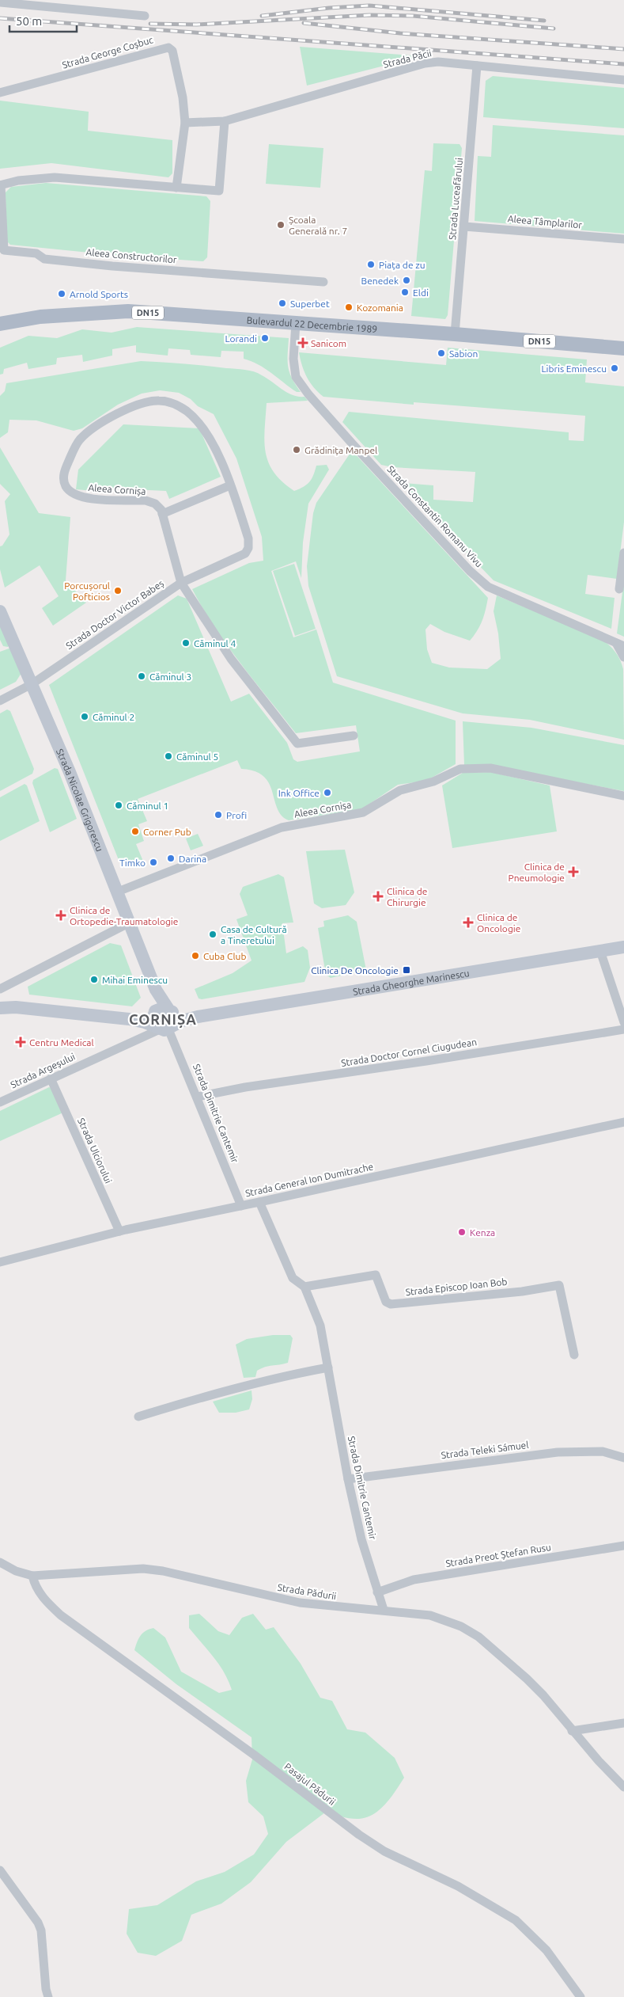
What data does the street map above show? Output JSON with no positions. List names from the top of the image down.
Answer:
{
  "streets": {
    "main road": [
      "DN15",
      "Bulevardul 22 Decembrie 1989",
      "Strada Nicolae Grigorescu",
      "Strada Gheorghe Marinescu"
    ],
    "street": [
      "Strada George Coșbuc",
      "Strada Păcii",
      "Strada Luceafărului",
      "Aleea Tâmplarilor",
      "Aleea Constructorilor",
      "Aleea Cornișa",
      "Strada Constantin Romanu Vivu",
      "Strada Doctor Victor Babeș",
      "Strada Doctor Cornel Ciugudean",
      "Strada Argeșului",
      "Strada Dimitrie Cantemir",
      "Strada Ulciorului",
      "Strada General Ion Dumitrache",
      "Strada Episcop Ioan Bob",
      "Strada Teleki Sámuel",
      "Strada Preot Ștefan Rusu",
      "Strada Pădurii",
      "Pasajul Pădurii"
    ]
  },
  "crossings": [
    ["Strada Păcii", "Strada Luceafărului"],
    ["Strada Luceafărului", "Aleea Tâmplarilor"],
    ["Strada Luceafărului", "Bulevardul 22 Decembrie 1989"],
    ["Bulevardul 22 Decembrie 1989", "Strada Constantin Romanu Vivu"],
    ["Aleea Cornișa", "Strada Doctor Victor Babeș"],
    ["Aleea Cornișa", "Strada Nicolae Grigorescu"],
    ["Strada Doctor Victor Babeș", "Strada Nicolae Grigorescu"],
    ["Strada Nicolae Grigorescu", "Strada Gheorghe Marinescu"],
    ["Strada Gheorghe Marinescu", "Strada Argeșului"],
    ["Strada Gheorghe Marinescu", "Strada Dimitrie Cantemir"],
    ["Strada Doctor Cornel Ciugudean", "Strada Dimitrie Cantemir"],
    ["Strada Argeșului", "Strada Dimitrie Cantemir"],
    ["Strada Argeșului", "Strada Ulciorului"],
    ["Strada Dimitrie Cantemir", "Strada General Ion Dumitrache"],
    ["Strada Dimitrie Cantemir", "Strada Episcop Ioan Bob"],
    ["Strada Dimitrie Cantemir", "Strada Teleki Sámuel"],
    ["Strada Dimitrie Cantemir", "Strada Preot Ștefan Rusu"],
    ["Strada Dimitrie Cantemir", "Strada Pădurii"],
    ["Strada Ulciorului", "Strada General Ion Dumitrache"],
    ["Strada Pădurii", "Pasajul Pădurii"]
  ],
  "districts": ["CORNIȘA"],
  "places": {
    "other": [
      "Școala Generală nr. 7",
      "Piața de zu",
      "Benedek",
      "Eldi",
      "Arnold Sports",
      "Superbet",
      "Kozomania",
      "Lorandi",
      "Sabion",
      "Libris Eminescu",
      "Grădinița Manpel",
      "Porcușorul Pofticios",
      "Căminul 4",
      "Căminul 3",
      "Căminul 2",
      "Căminul 5",
      "Ink Office",
      "Căminul 1",
      "Profi",
      "Corner Pub",
      "Darina",
      "Timko",
      "Casa de Cultură a Tineretului",
      "Cuba Club",
      "Mihai Eminescu",
      "Kenza"
    ],
    "health": [
      "Sanicom",
      "Clinica de Pneumologie",
      "Clinica de Chirurgie",
      "Clinica de Ortopedie-Traumatologie",
      "Clinica de Oncologie",
      "Centru Medical"
    ],
    "transit": ["Clinica De Oncologie"]
  },
  "scale_bar": "50 m"
}
